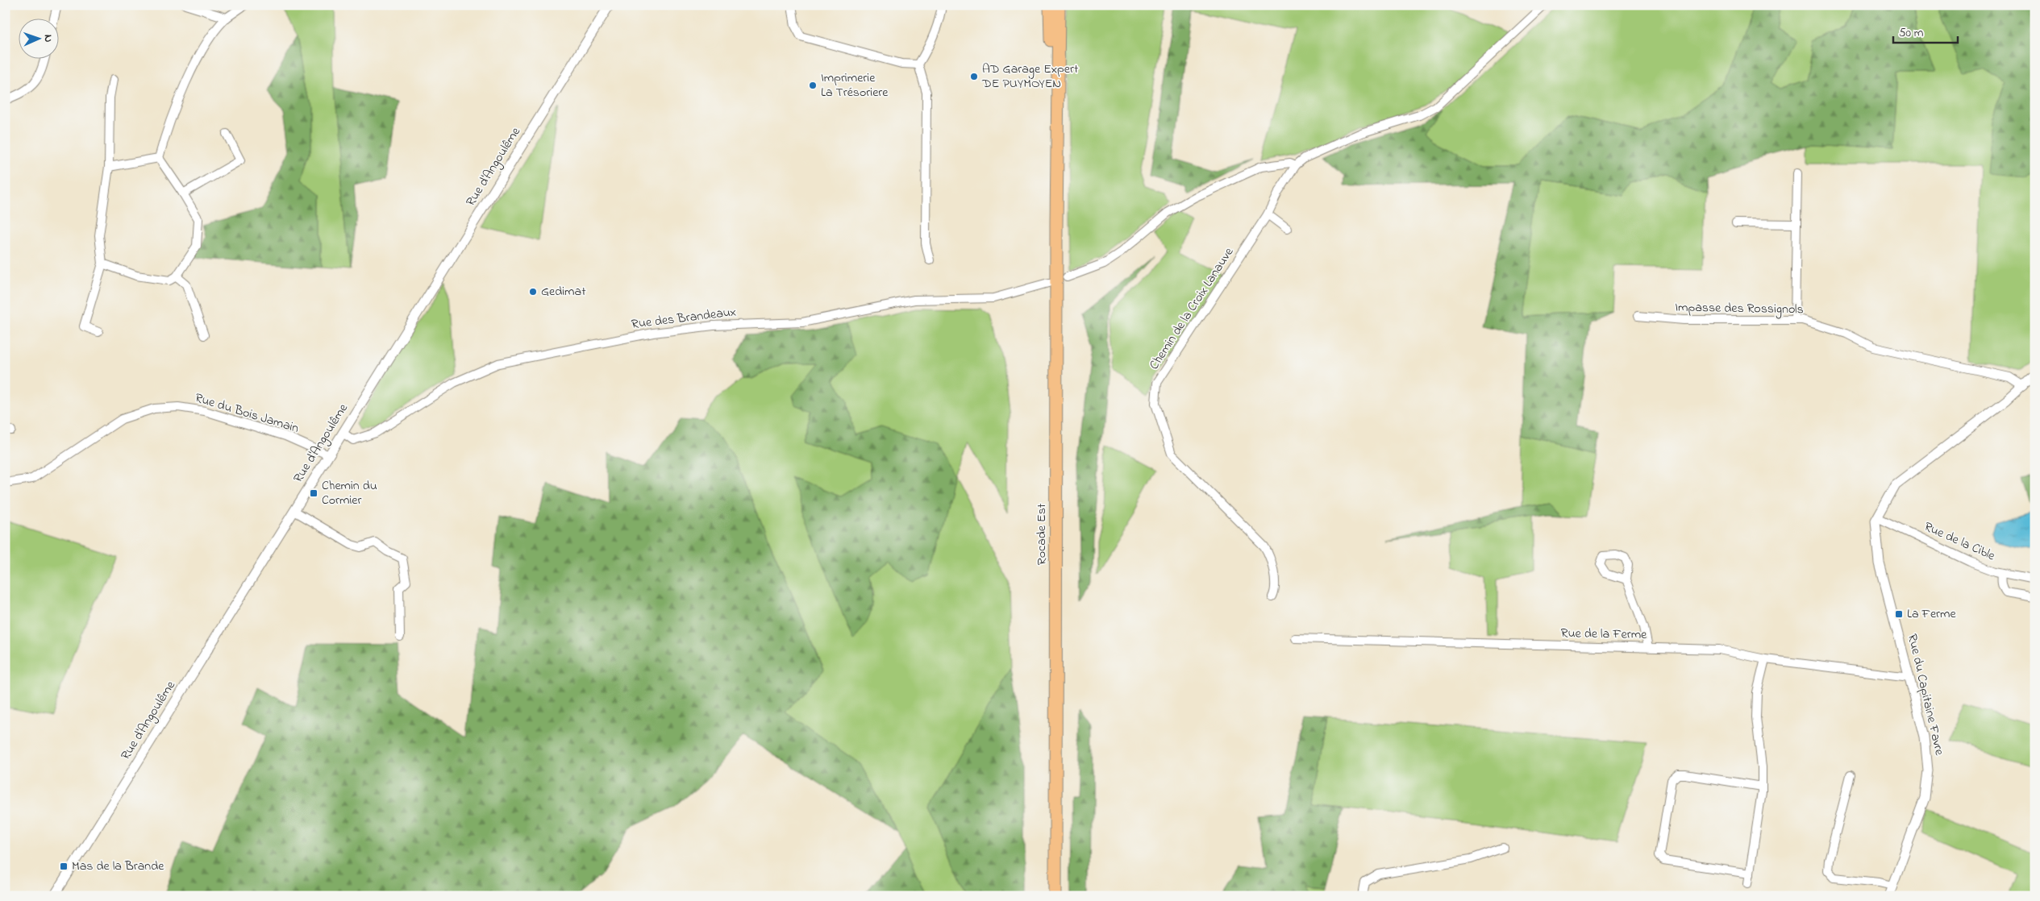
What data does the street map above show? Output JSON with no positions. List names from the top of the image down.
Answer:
{
  "streets": {
    "main road": ["Rocade Est"],
    "street": [
      "Rue d'Angoulême",
      "Chemin de la Croix Lanauve",
      "Impasse des Rossignols",
      "Rue des Brandeaux",
      "Rue du Bois Jamain",
      "Rue de la Cible",
      "Rue de la Ferme",
      "Rue du Capitaine Favre"
    ]
  },
  "crossings": [
    ["Rue d'Angoulême", "Rue des Brandeaux"],
    ["Rue d'Angoulême", "Rue du Bois Jamain"],
    ["Impasse des Rossignols", "Rue du Capitaine Favre"],
    ["Rue de la Cible", "Rue du Capitaine Favre"],
    ["Rue de la Ferme", "Rue du Capitaine Favre"]
  ],
  "places": {
    "other": ["AD Garage Expert DE PUYMOYEN", "Imprimerie La Trésoriere", "Gedimat"],
    "transit": ["Chemin du Cormier", "La Ferme", "Mas de la Brande"]
  },
  "scale_bar": "50 m",
  "north": "right"
}
